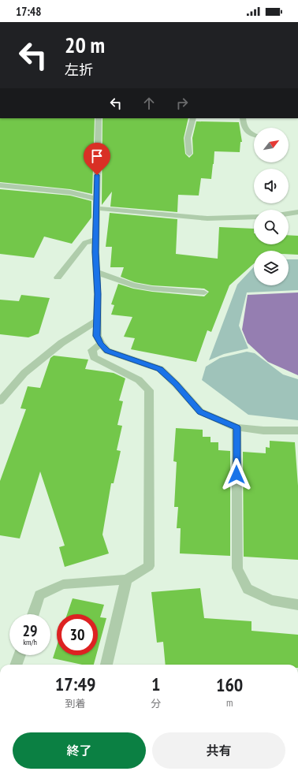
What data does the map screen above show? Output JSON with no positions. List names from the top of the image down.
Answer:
{
  "north": "top right",
  "page": {
    "status": "17:48",
    "turn": ["20 m", "左折"],
    "speed": "29 km/h",
    "limit": "30",
    "eta": [
      "17:49",
      "到着",
      "1",
      "分",
      "160",
      "m"
    ],
    "buttons": ["終了", "共有"]
  }
}
